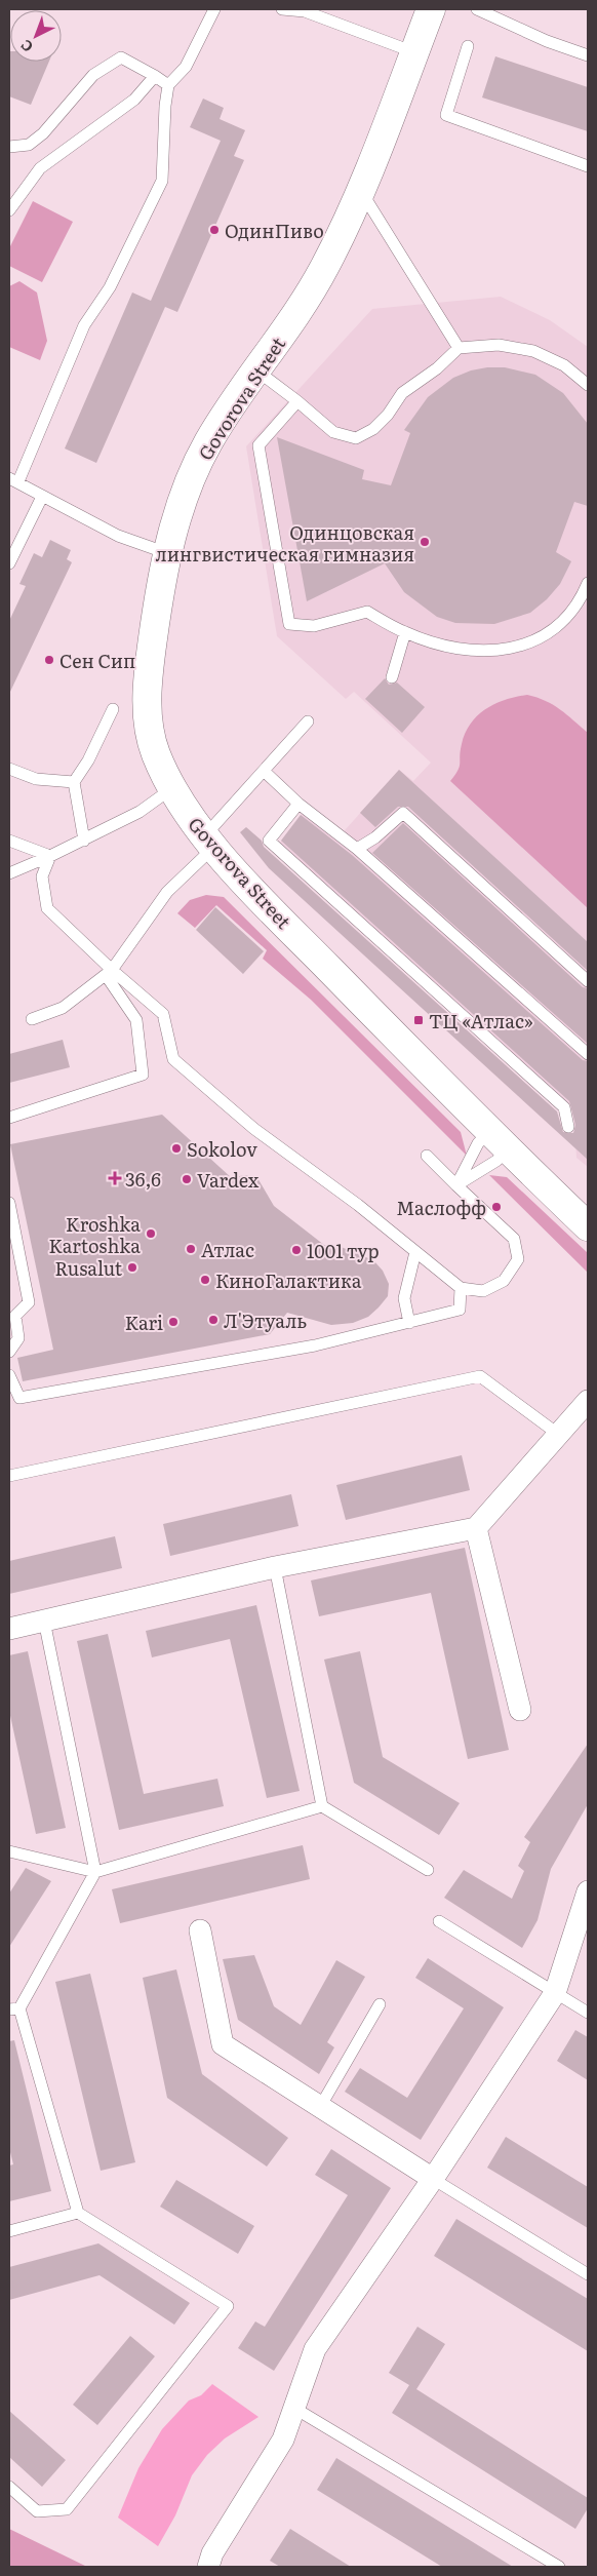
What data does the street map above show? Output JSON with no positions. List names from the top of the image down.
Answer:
{
  "streets": {
    "main road": ["Govorova Street"]
  },
  "places": {
    "other": [
      "ОдинПиво",
      "Одинцовская лингвистическая гимназия",
      "Сен Сип",
      "Sokolov",
      "Vardex",
      "Маслофф",
      "Kroshka Kartoshka",
      "Атлас",
      "1001 тур",
      "Rusalut",
      "КиноГалактика",
      "Л'Этуаль",
      "Kari"
    ],
    "transit": ["ТЦ «Атлас»"],
    "health": ["36,6"]
  },
  "north": "bottom left"
}
